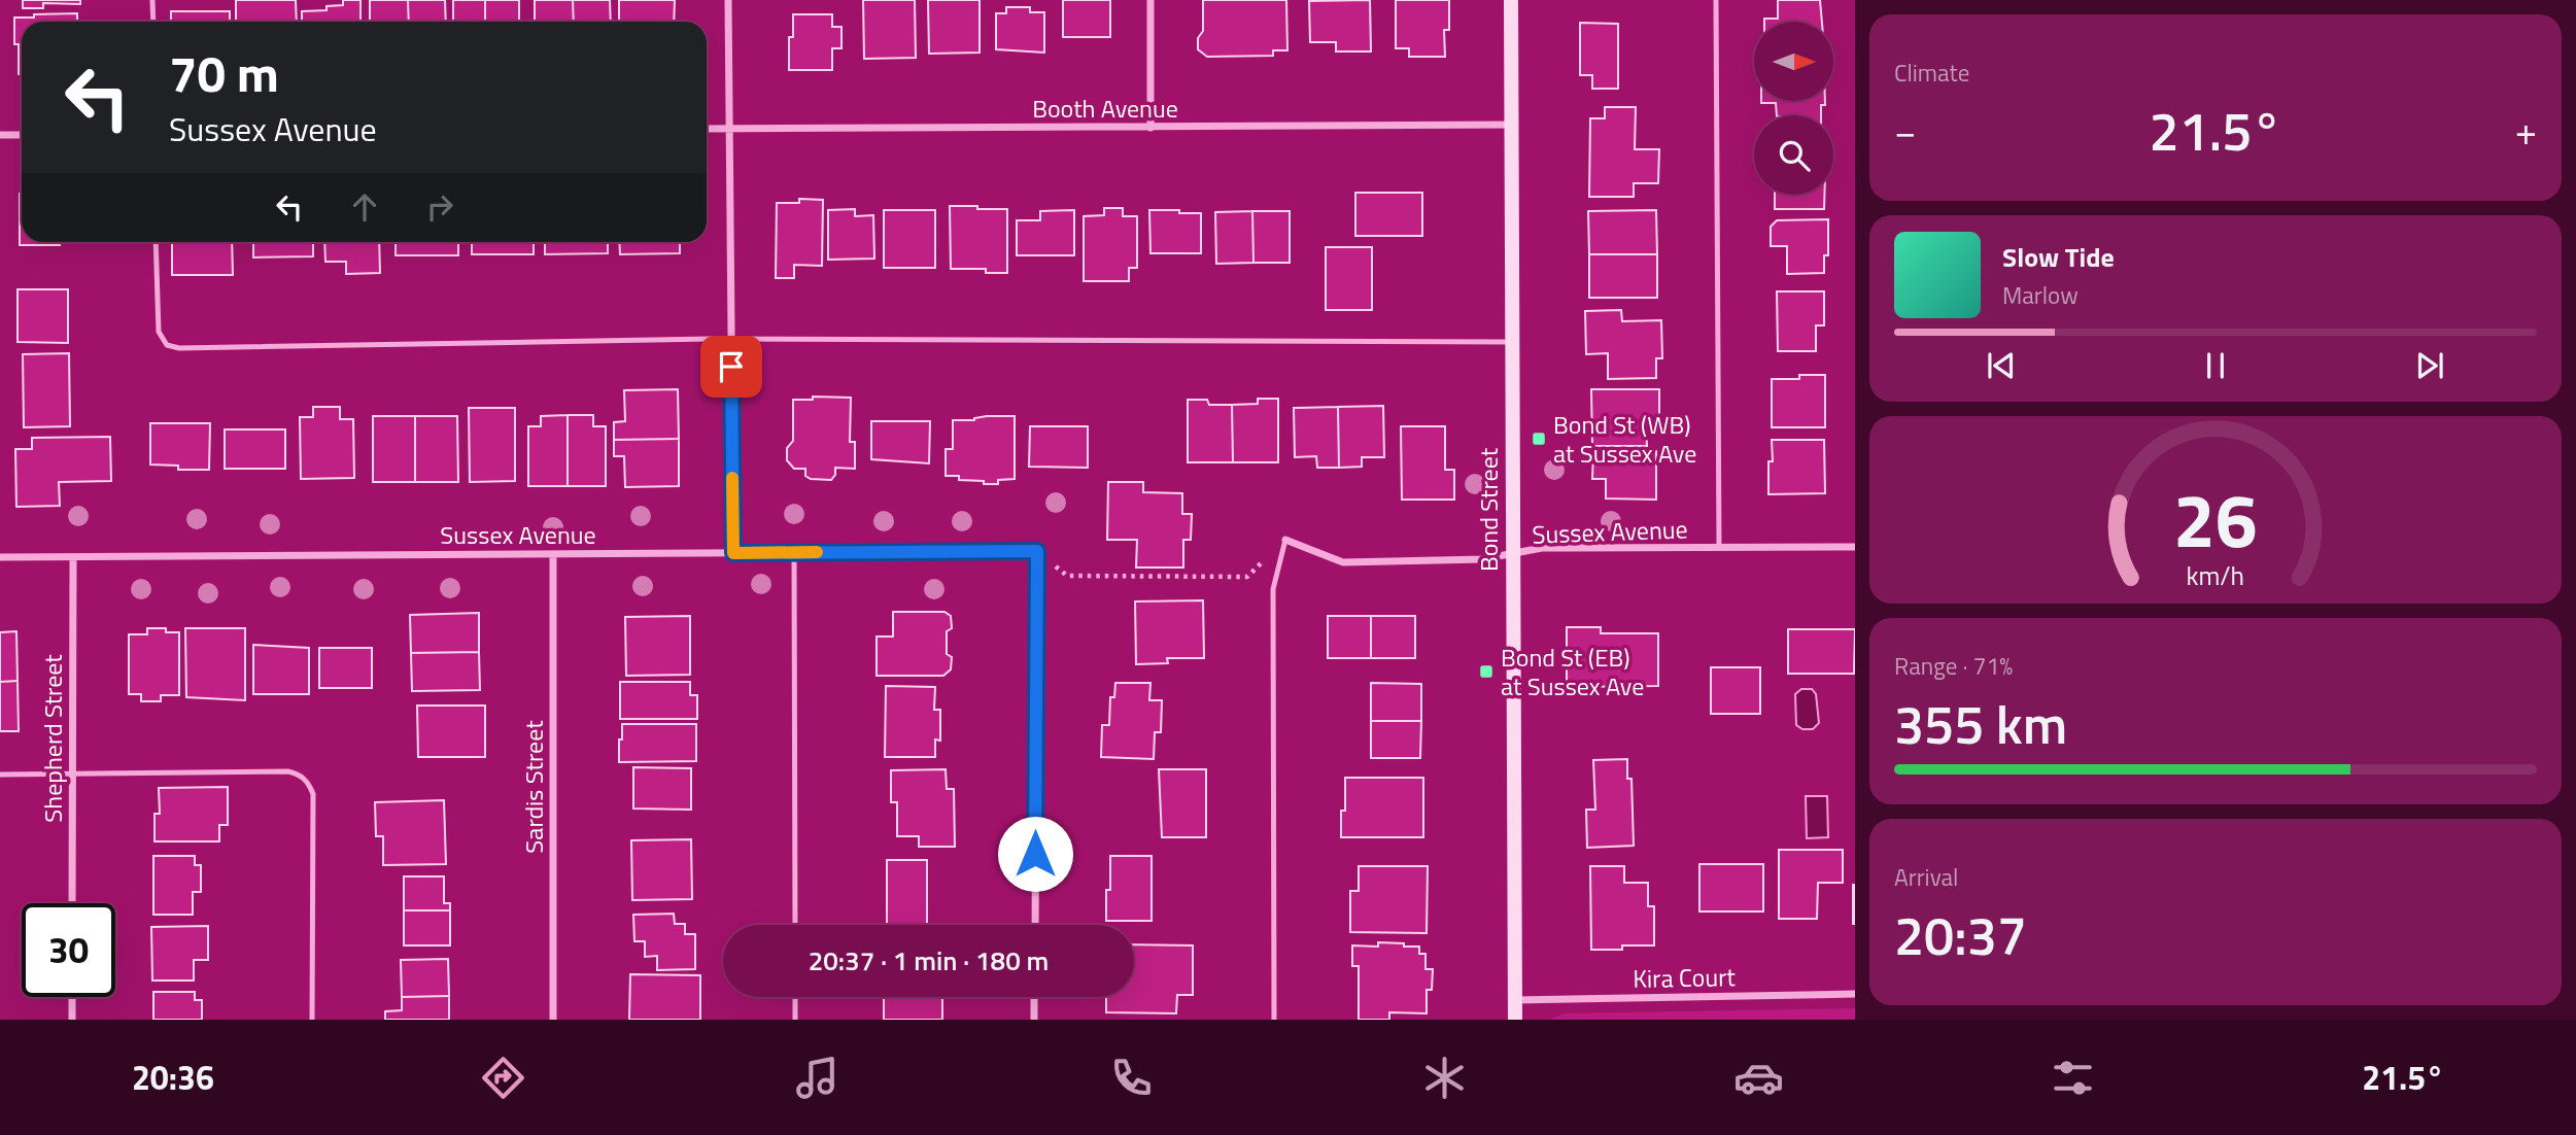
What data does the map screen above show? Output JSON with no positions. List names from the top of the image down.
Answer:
{
  "streets": {
    "street": [
      "Booth Avenue",
      "Bond Street",
      "Sussex Avenue",
      "Shepherd Street",
      "Sardis Street",
      "Kira Court"
    ]
  },
  "crossings": [
    ["Booth Avenue", "Bond Street"],
    ["Bond Street", "Sussex Avenue"],
    ["Bond Street", "Kira Court"],
    ["Sussex Avenue", "Shepherd Street"],
    ["Sussex Avenue", "Sardis Street"]
  ],
  "places": {
    "transit": ["Bond St (WB) at Sussex Ave", "Bond St (EB) at Sussex Ave"]
  },
  "north": "right",
  "page": {
    "tile": [
      "Climate",
      ["Range · 71%", "355 km"],
      ["Arrival", "20:37"]
    ],
    "turn": ["70 m", "Sussex Avenue"],
    "heat": ["−", "21.5°", "+"],
    "song": ["Slow Tide", "Marlow"],
    "limit": "30",
    "trip": "20:37 · 1 min · 180 m",
    "tabs": ["20:36", "21.5°"],
    "gauge": ["26", "km/h"]
  }
}
